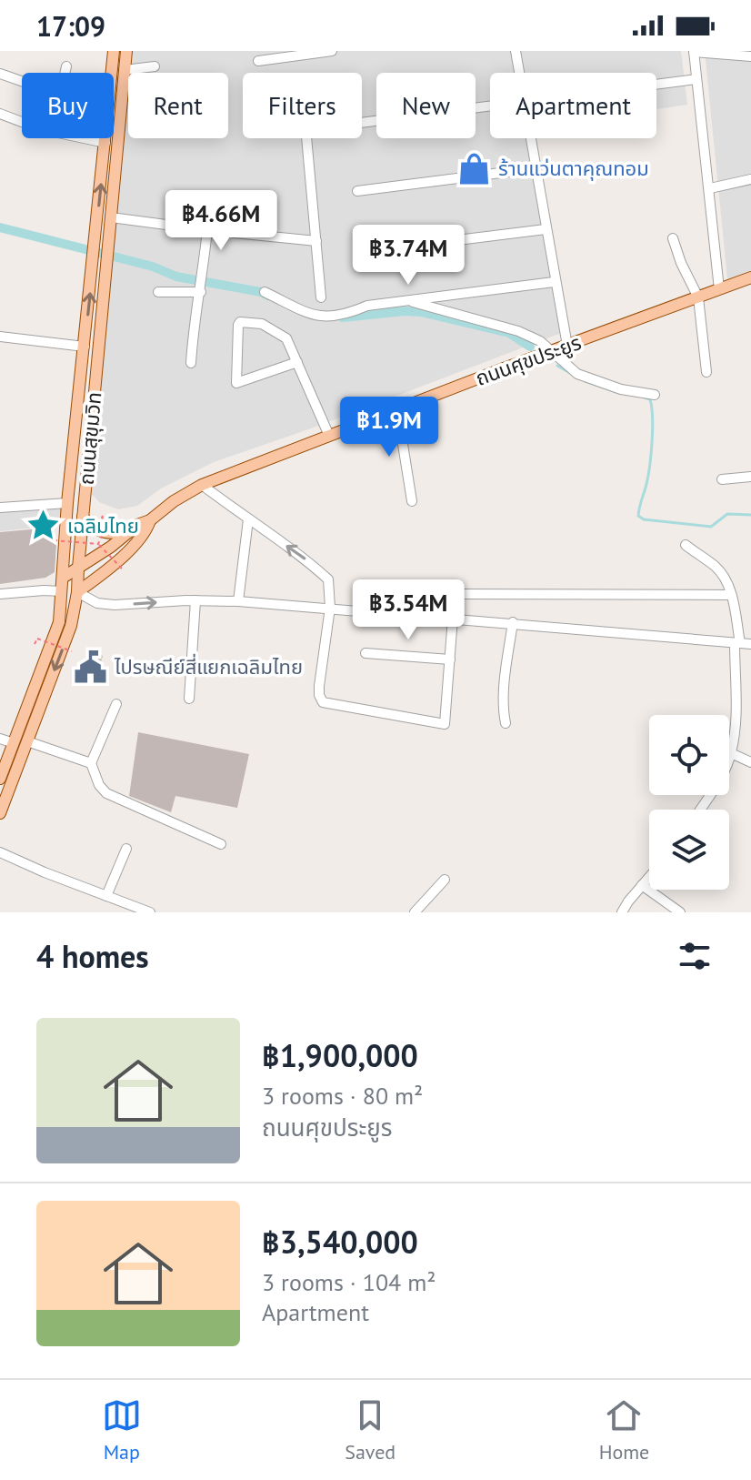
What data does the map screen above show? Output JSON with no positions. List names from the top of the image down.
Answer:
{
  "streets": {
    "main road": ["ถนนศุขประยูร", "ถนนสุขุมวิท"]
  },
  "crossings": [
    ["ถนนศุขประยูร", "ถนนสุขุมวิท"]
  ],
  "places": {
    "shop": ["ร้านแว่นตาคุณทอม"],
    "place": ["เฉลิมไทย"],
    "public building": ["ไปรษณีย์สี่แยกเฉลิมไทย"]
  },
  "page": {
    "status": "17:09",
    "chip": [
      "Buy",
      "Rent",
      "Filters",
      "New",
      "Apartment"
    ],
    "price": [
      "฿4.66M",
      "฿3.74M",
      "฿1.9M",
      "฿3.54M"
    ],
    "heading": "4 homes",
    "list": [
      {
        "name": "฿1,900,000",
        "note": "3 rooms · 80 m² · ถนนศุขประยูร"
      },
      {
        "name": "฿3,540,000",
        "note": "3 rooms · 104 m² · Apartment"
      }
    ],
    "tabs": ["Map", "Saved", "Home"]
  }
}
